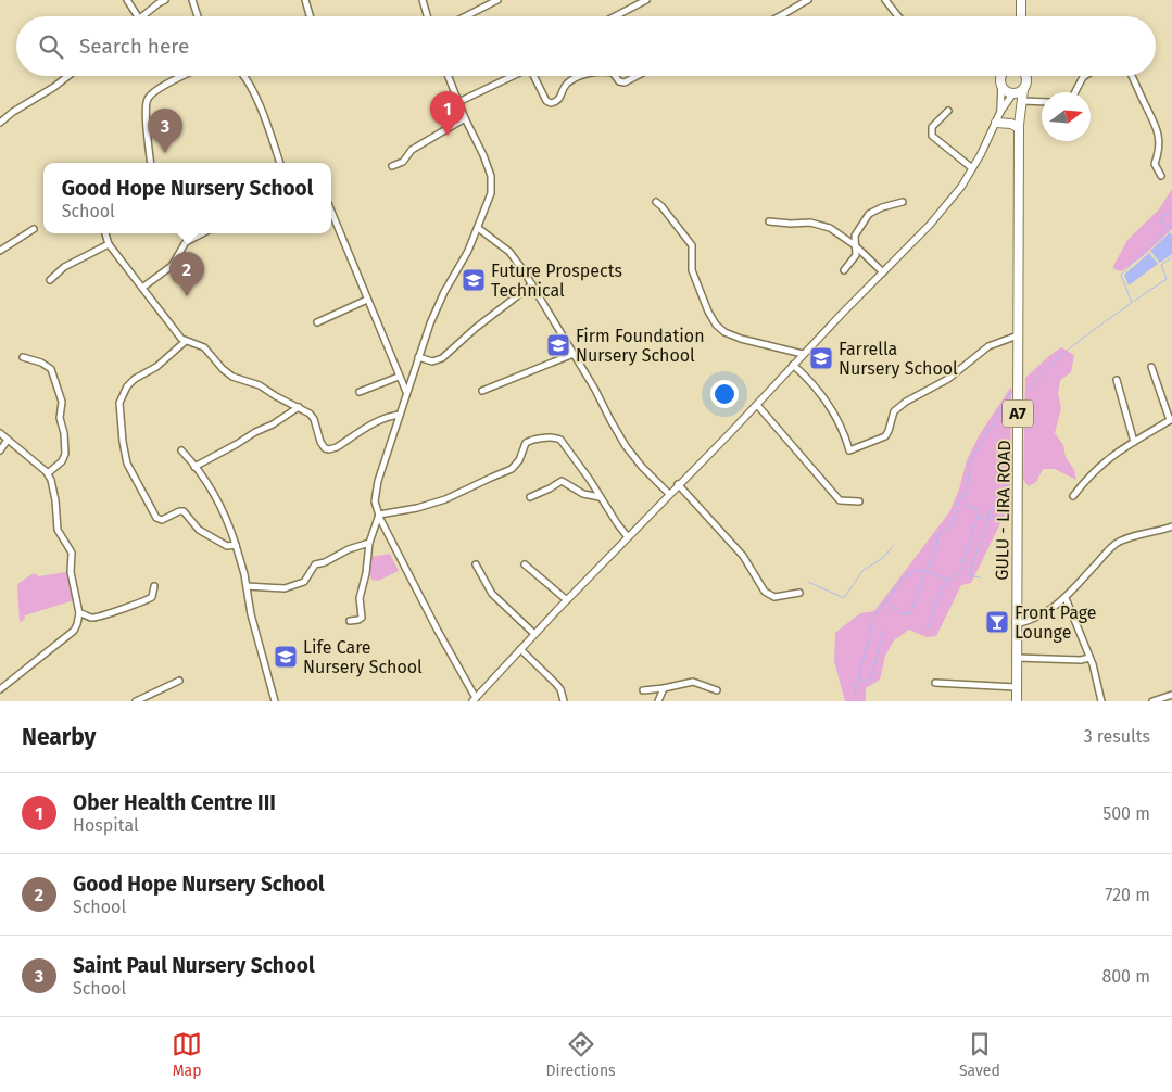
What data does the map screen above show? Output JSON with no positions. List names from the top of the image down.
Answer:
{
  "streets": {
    "main road": ["A7", "GULU - LIRA ROAD"]
  },
  "crossings": [
    ["A7", "GULU - LIRA ROAD"]
  ],
  "places": {
    "school or university": [
      "Future Prospects Technical",
      "Firm Foundation Nursery School",
      "Farrella Nursery School",
      "Life Care Nursery School"
    ],
    "bar": ["Front Page Lounge"]
  },
  "north": "right",
  "page": {
    "search": "Search here",
    "pins": ["1", "3", "2"],
    "popup": ["Good Hope Nursery School", "School"],
    "heading": ["Nearby", "3 results"],
    "list": [
      {
        "mark": "1",
        "name": "Ober Health Centre III",
        "note": "Hospital",
        "value": "500 m"
      },
      {
        "mark": "2",
        "name": "Good Hope Nursery School",
        "note": "School",
        "value": "720 m"
      },
      {
        "mark": "3",
        "name": "Saint Paul Nursery School",
        "note": "School",
        "value": "800 m"
      }
    ],
    "nav": ["Map", "Directions", "Saved"]
  }
}
